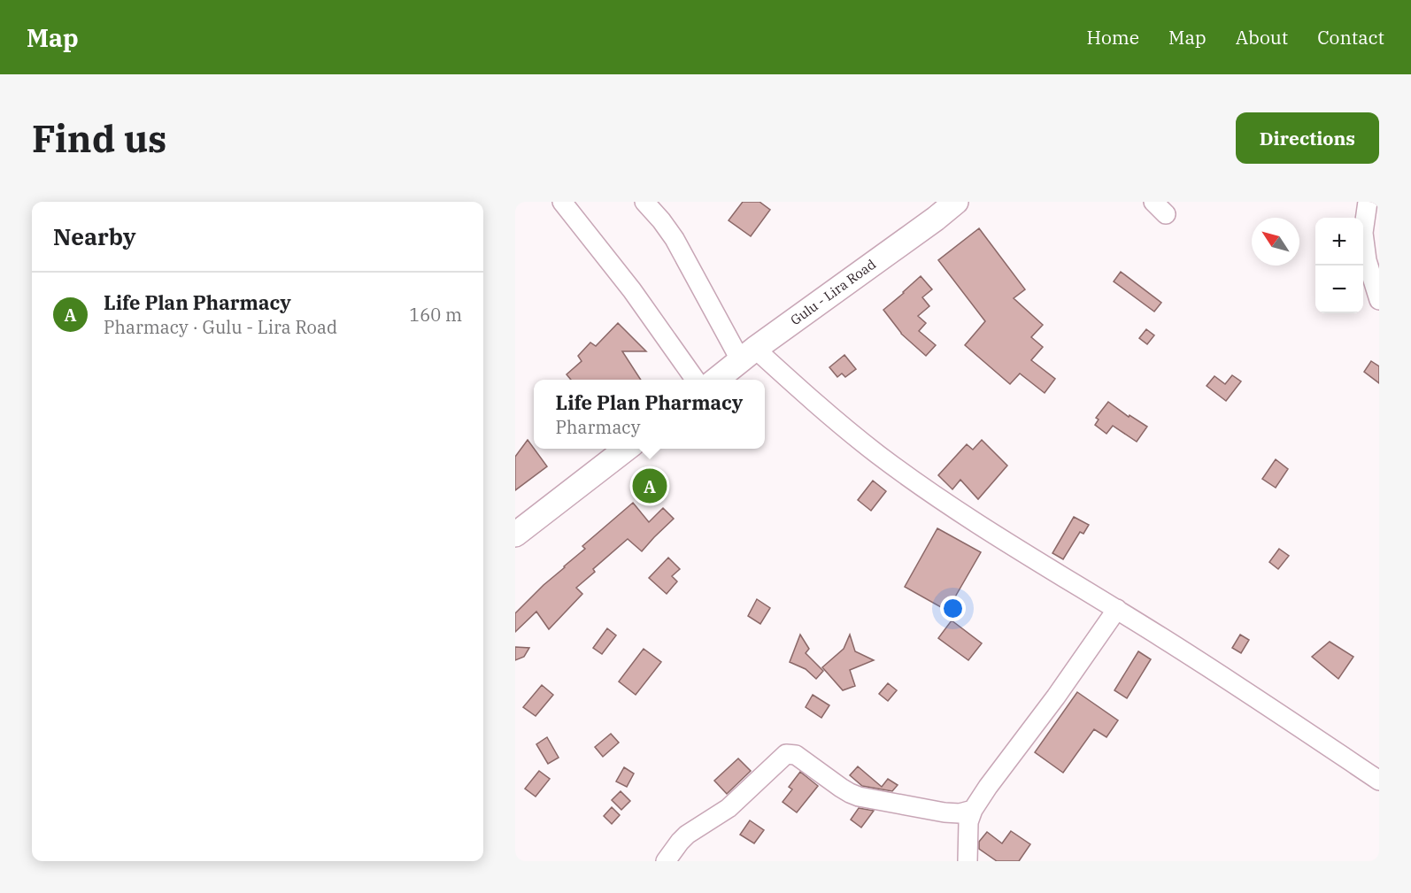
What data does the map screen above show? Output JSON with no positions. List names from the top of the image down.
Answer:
{
  "streets": {
    "main road": ["Gulu - Lira Road"]
  },
  "north": "top left",
  "page": {
    "header": "Map",
    "nav": [
      "Home",
      "Map",
      "About",
      "Contact"
    ],
    "buttons": "Directions",
    "title": "Find us",
    "heading": "Nearby",
    "map_buttons": ["+", "−"],
    "list": [
      {
        "mark": "A",
        "name": "Life Plan Pharmacy",
        "note": "Pharmacy · Gulu - Lira Road",
        "value": "160 m"
      }
    ],
    "popup": ["Life Plan Pharmacy", "Pharmacy"],
    "pins": "A"
  }
}
